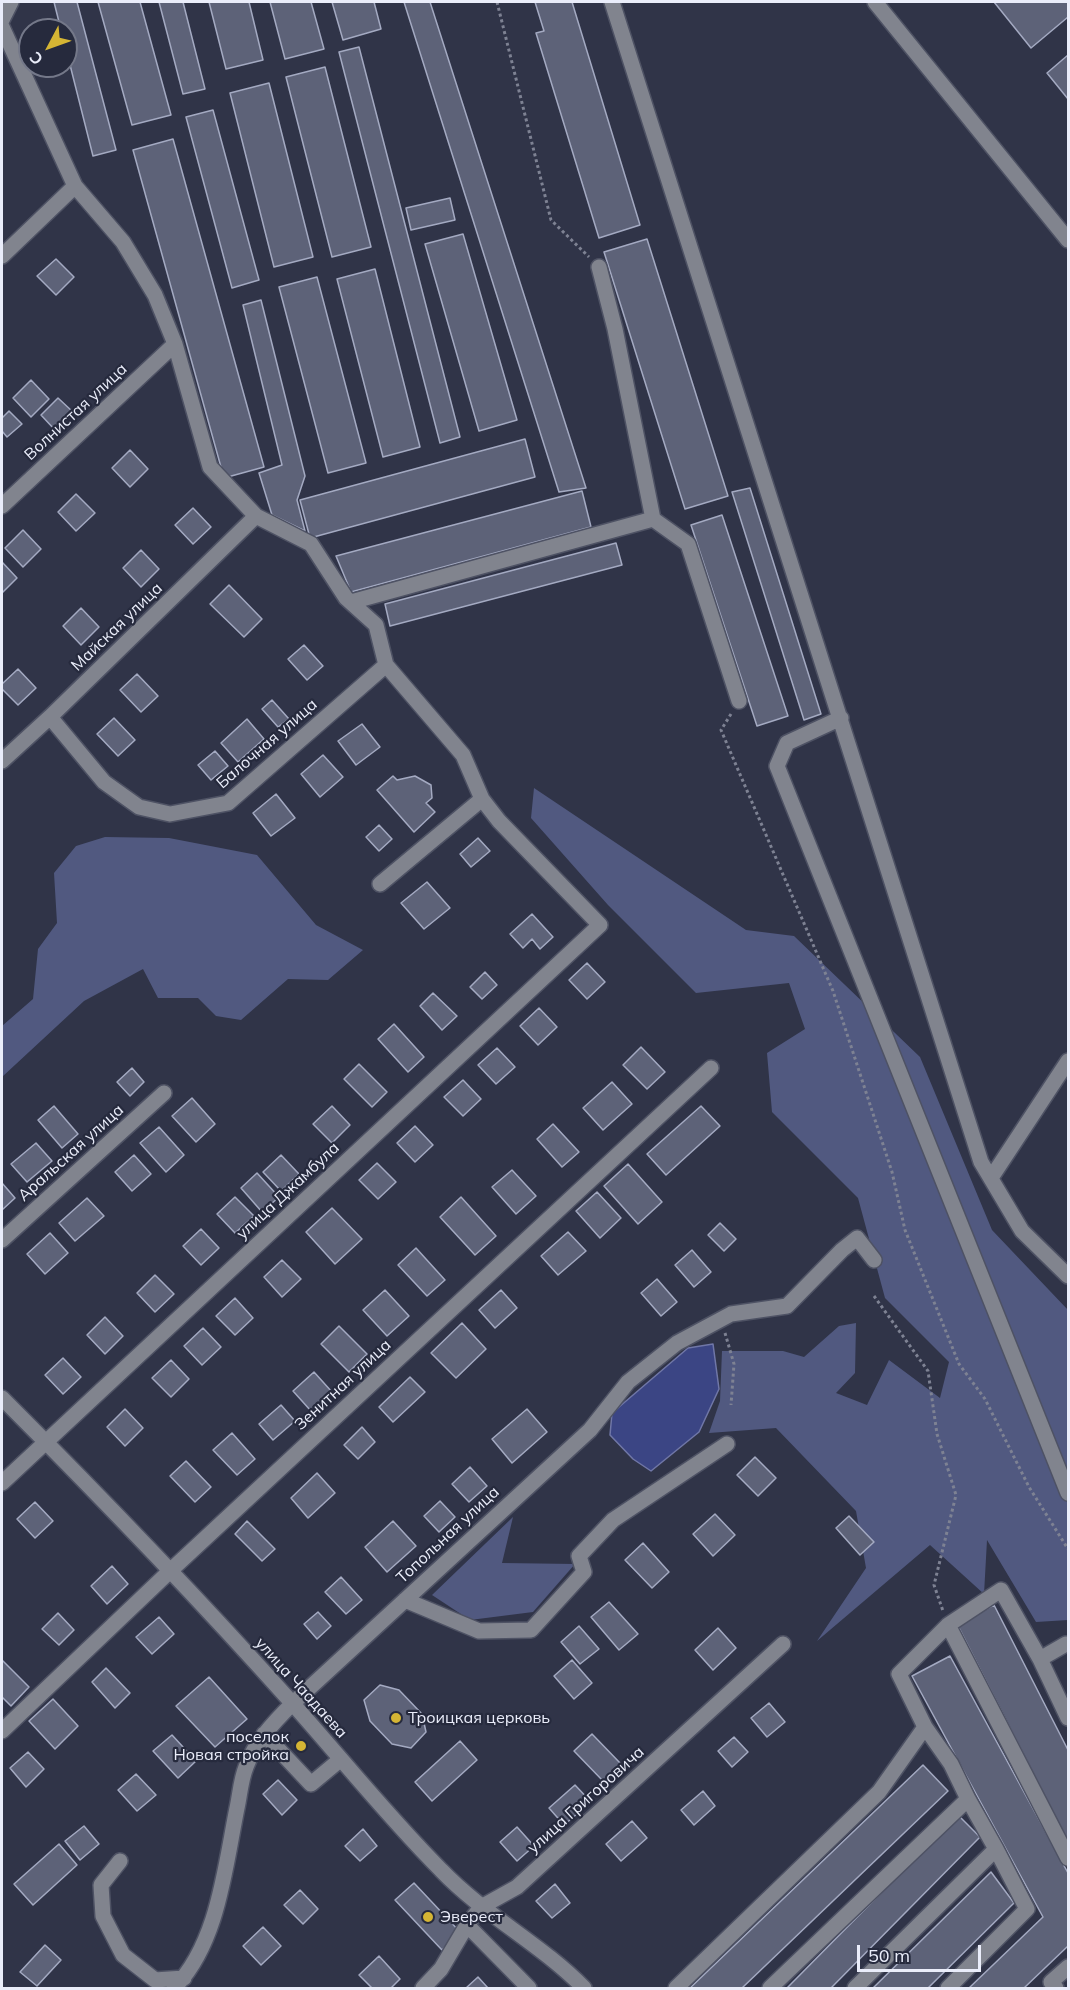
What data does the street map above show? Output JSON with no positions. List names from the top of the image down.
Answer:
{
  "streets": {
    "street": [
      "Волнистая улица",
      "Майская улица",
      "Балочная улица",
      "Аральская улица",
      "улица Джамбула",
      "Зенитная улица",
      "Топольная улица",
      "улица Чаадаева",
      "улица Григоровича"
    ]
  },
  "crossings": [
    ["Майская улица", "Балочная улица"],
    ["улица Джамбула", "улица Чаадаева"],
    ["Зенитная улица", "улица Чаадаева"],
    ["Топольная улица", "улица Чаадаева"],
    ["улица Чаадаева", "улица Григоровича"]
  ],
  "places": ["Троицкая церковь", "поселок Новая стройка", "Эверест"],
  "scale_bar": "50 m",
  "north": "bottom left"
}
